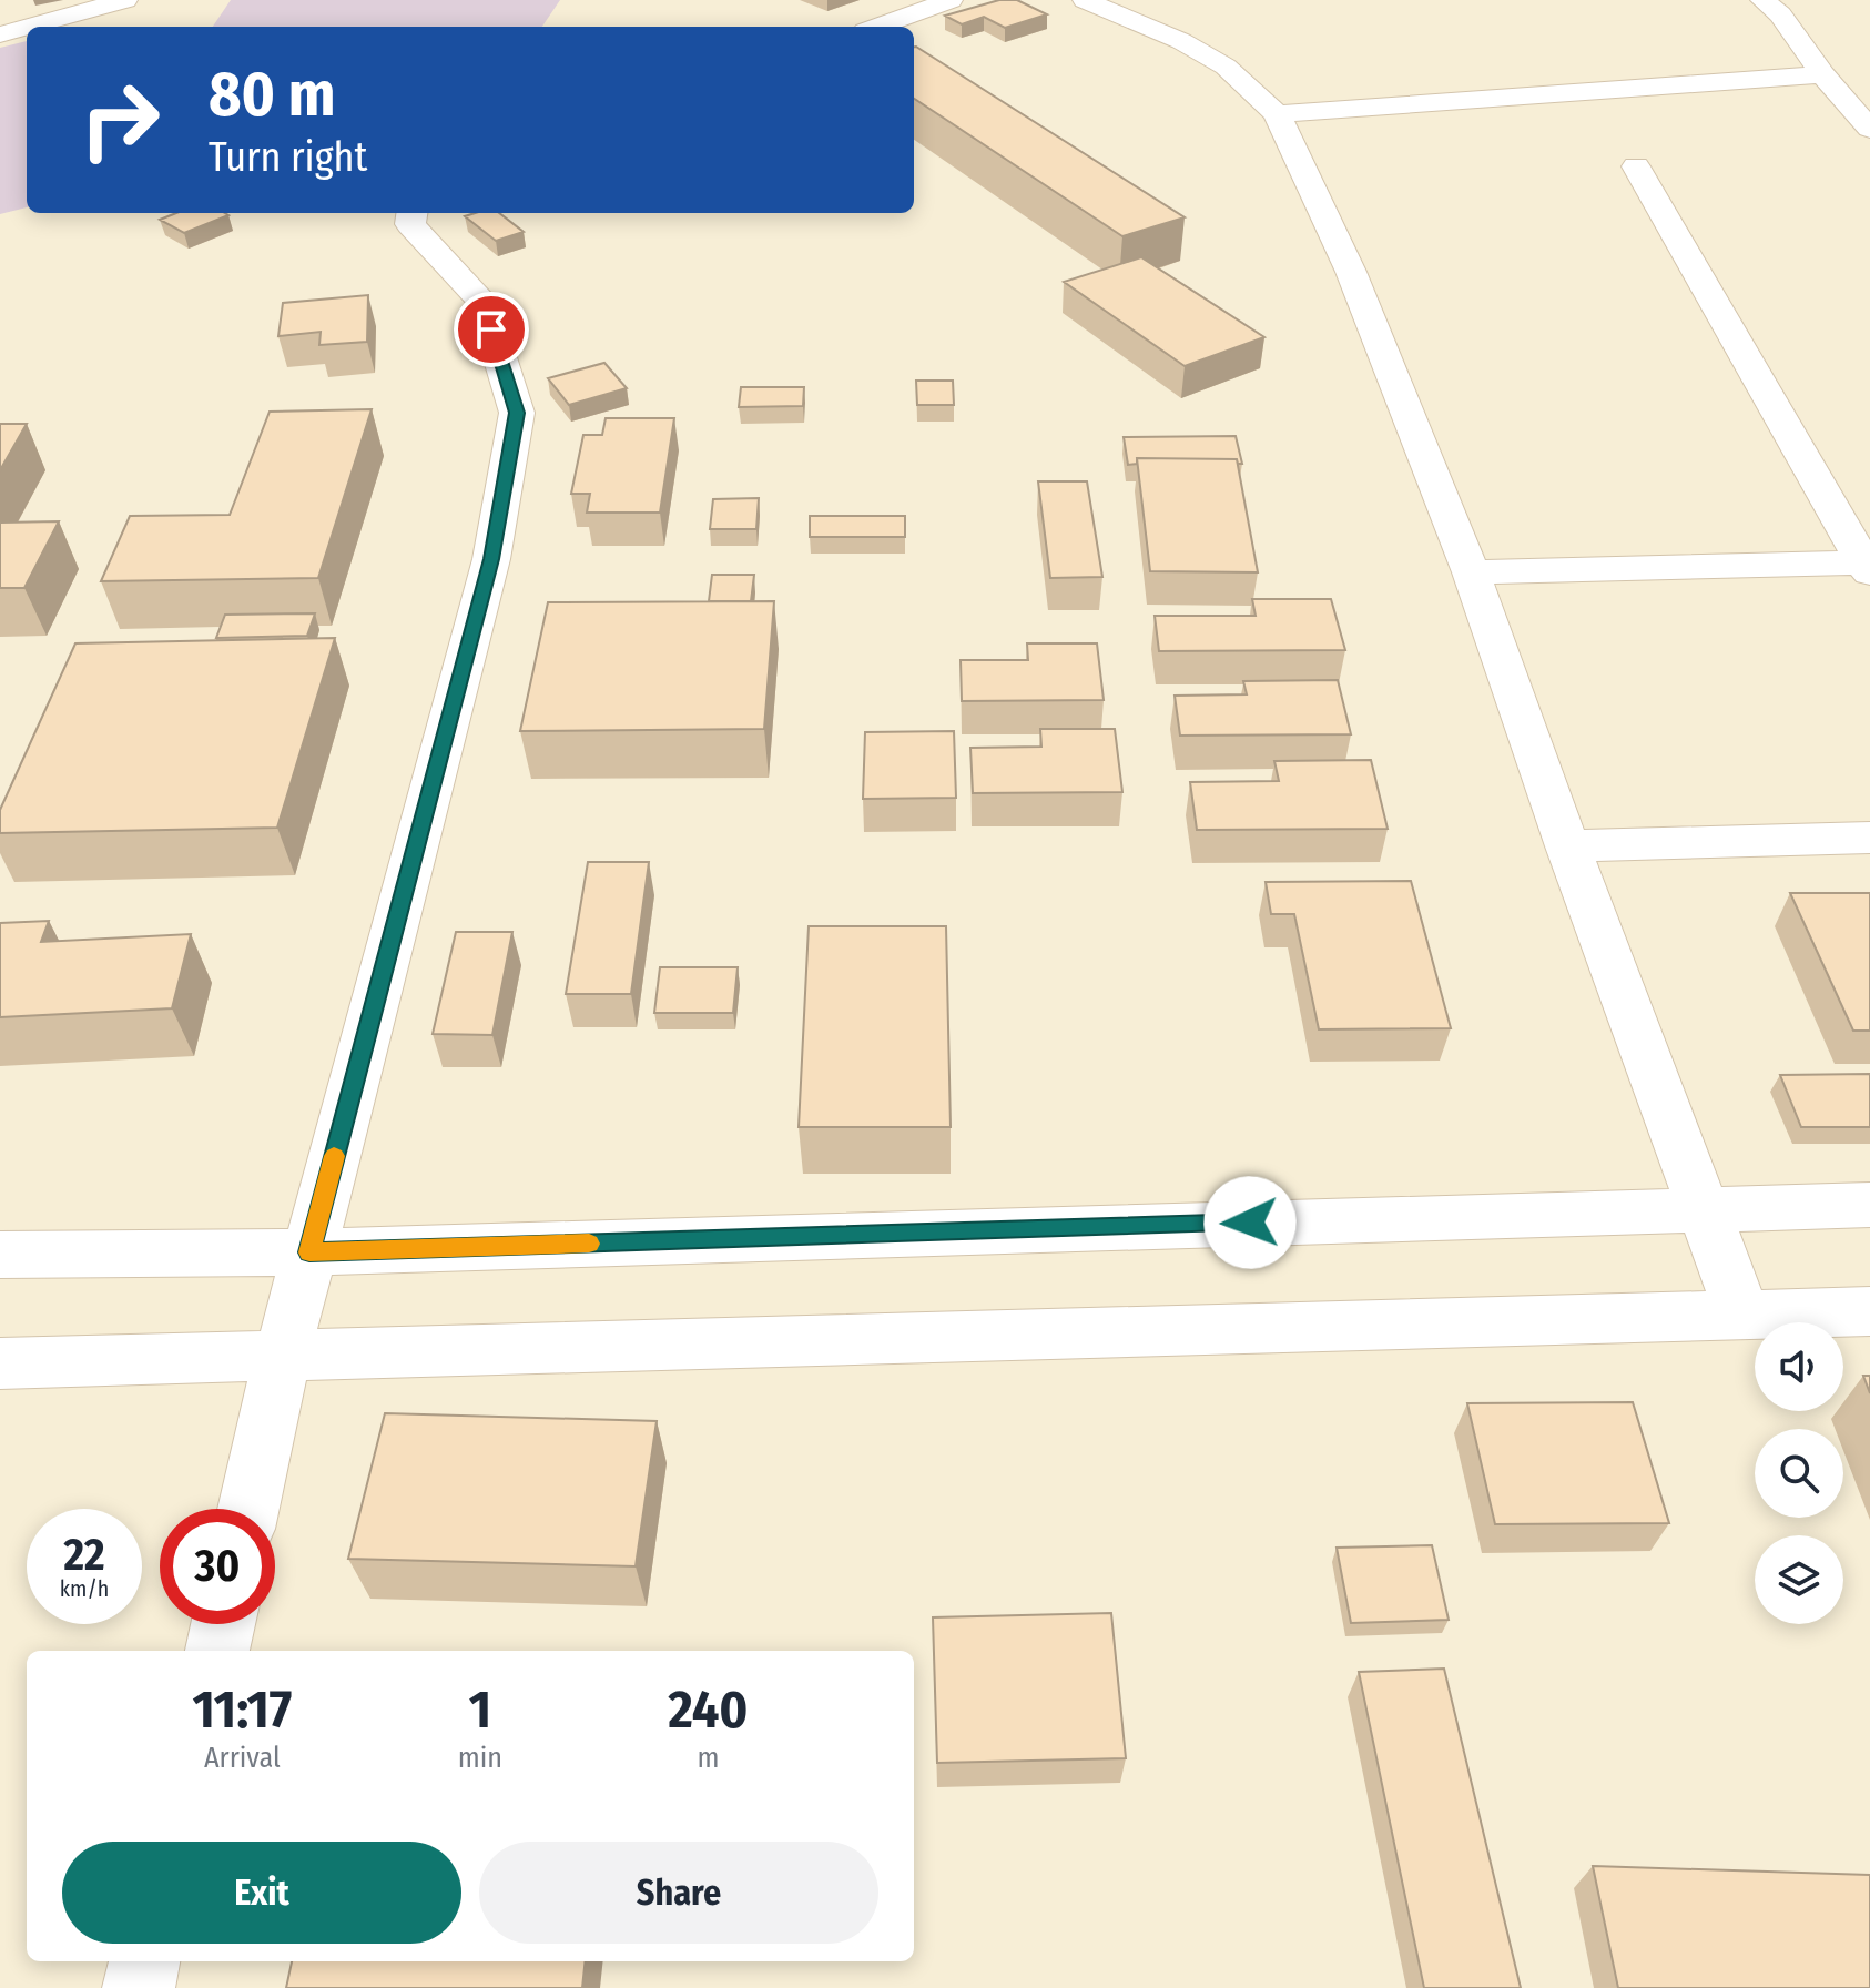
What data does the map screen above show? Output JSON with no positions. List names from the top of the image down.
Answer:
{
  "page": {
    "turn": ["80 m", "Turn right"],
    "speed": "22 km/h",
    "limit": "30",
    "eta": [
      "11:17",
      "Arrival",
      "1",
      "min",
      "240",
      "m"
    ],
    "buttons": ["Exit", "Share"]
  }
}
